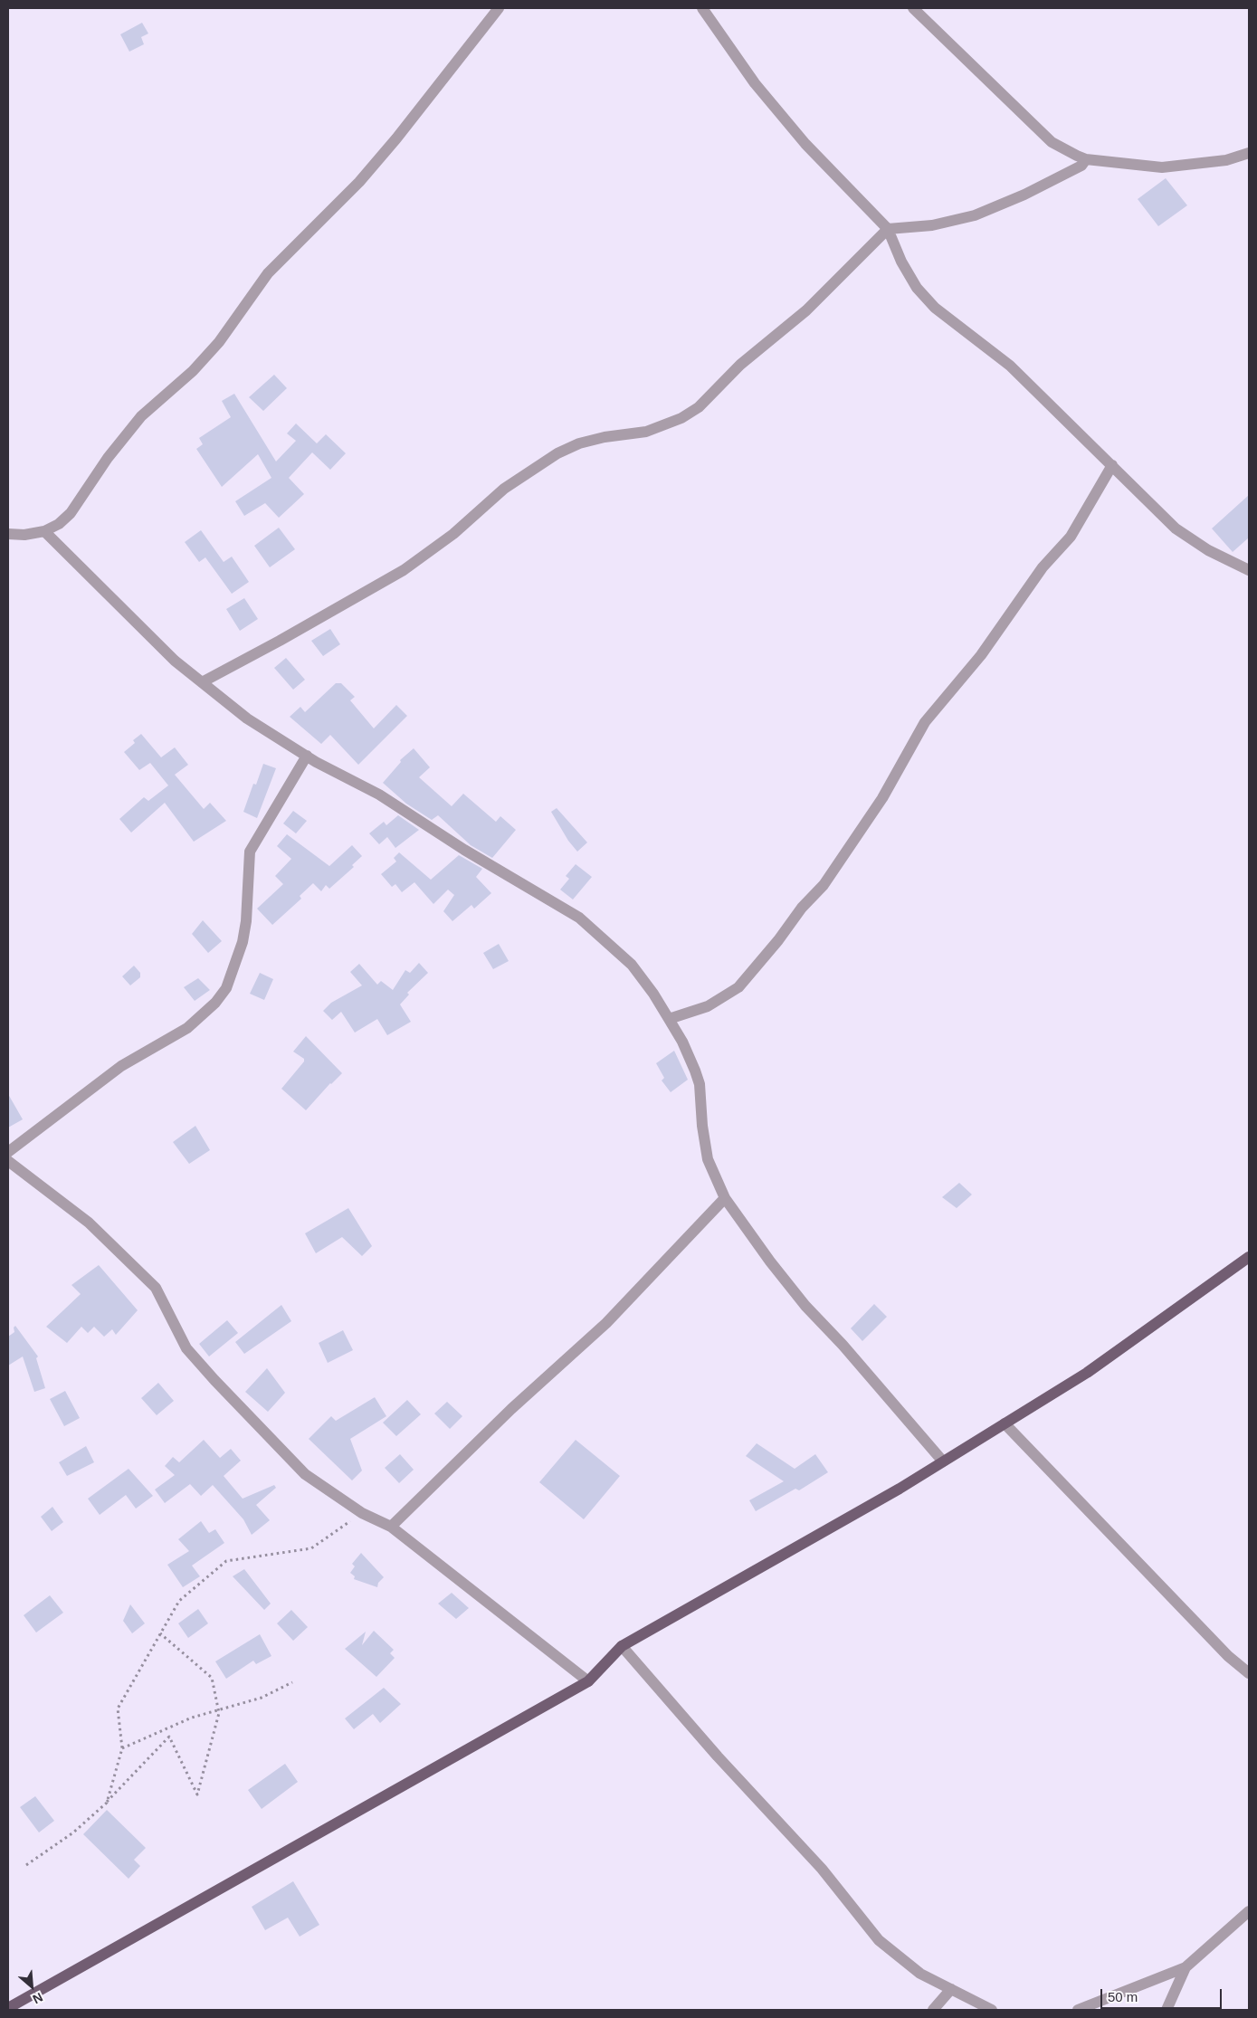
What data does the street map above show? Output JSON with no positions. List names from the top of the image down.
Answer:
{
  "scale_bar": "50 m",
  "north": "bottom right"
}
